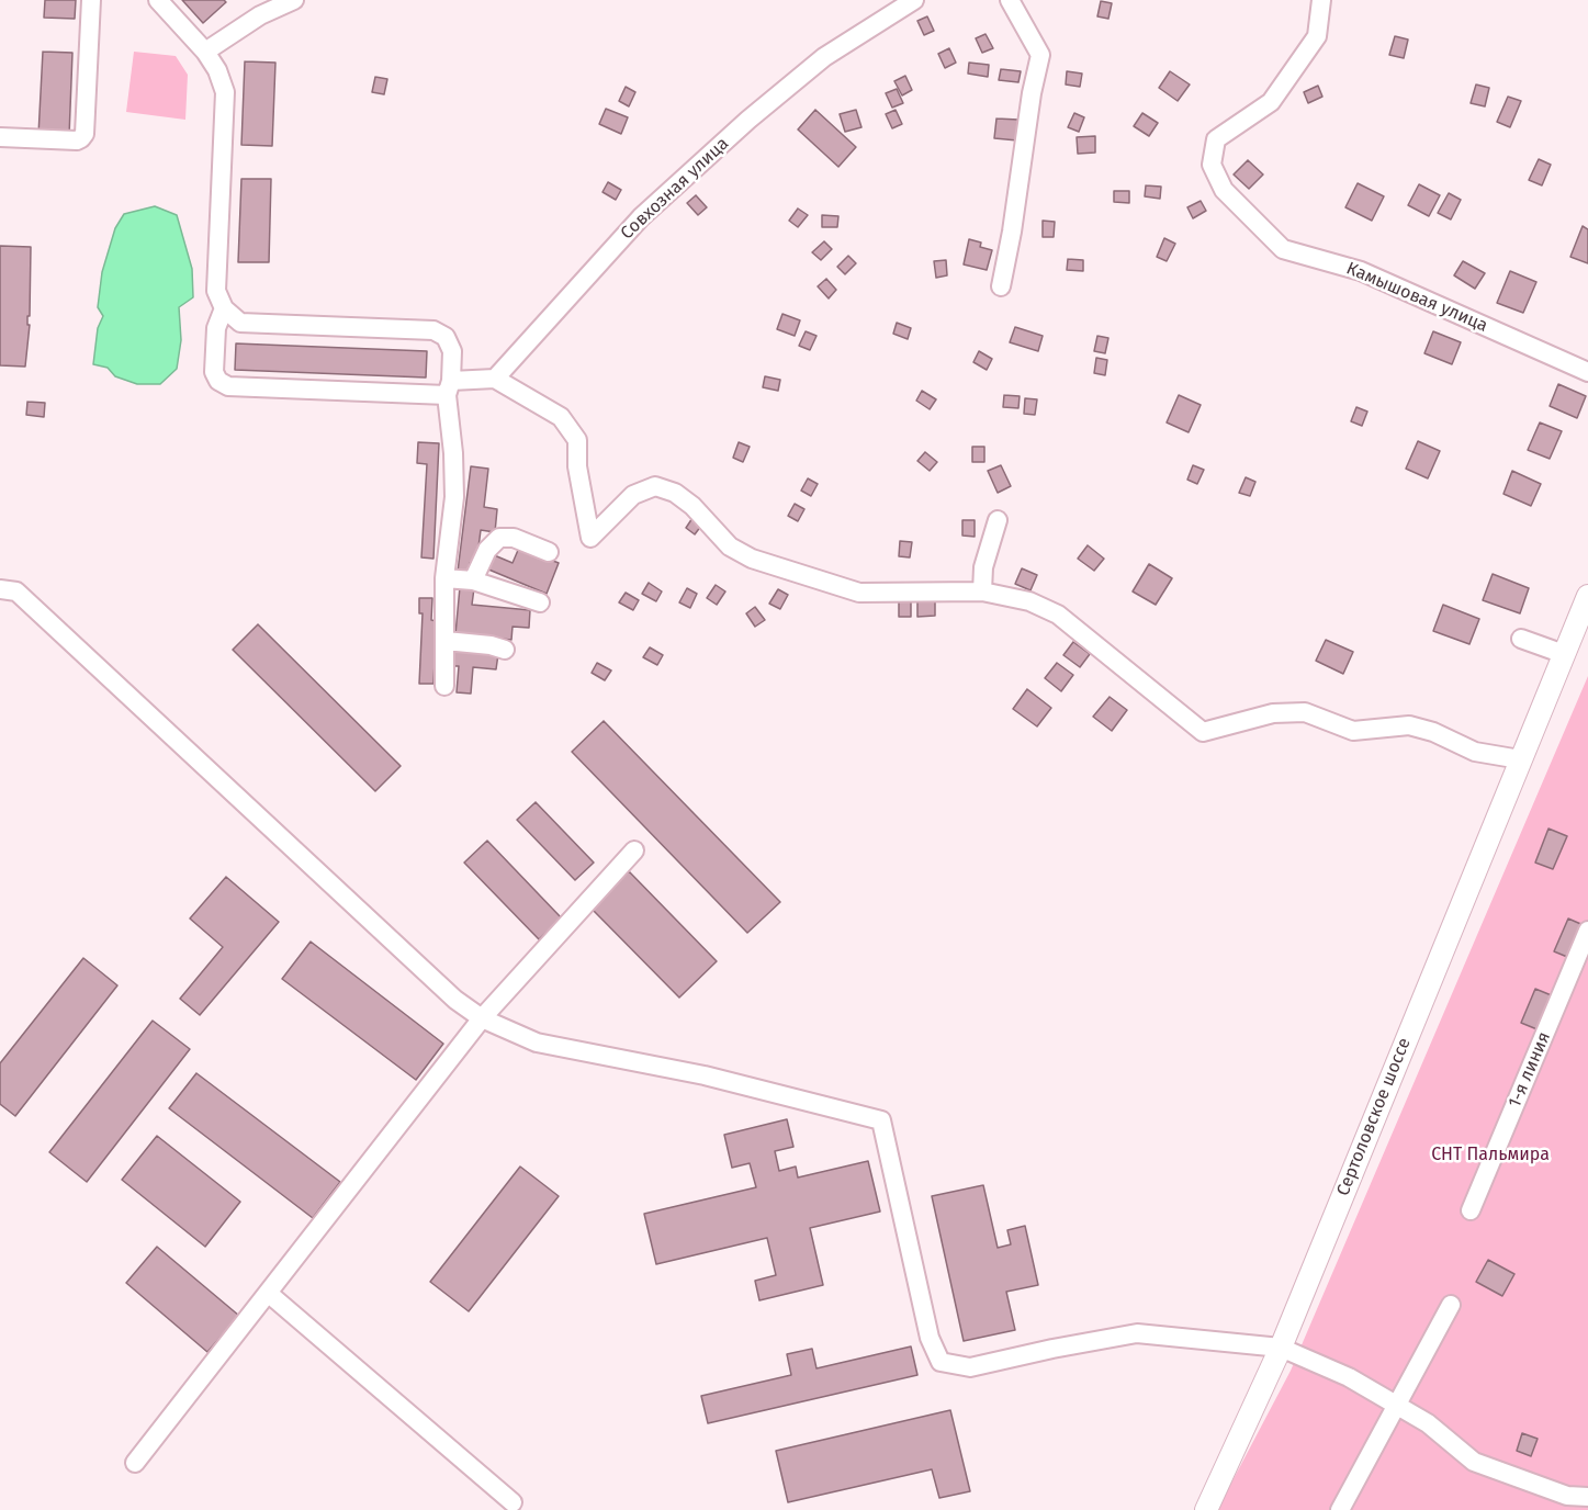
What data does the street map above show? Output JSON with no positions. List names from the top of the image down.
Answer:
{
  "streets": {
    "main road": ["Сертоловское шоссе"],
    "street": ["Совхозная улица", "Камышовая улица", "1-я линия"]
  },
  "parks": ["СНТ Пальмира"]
}
